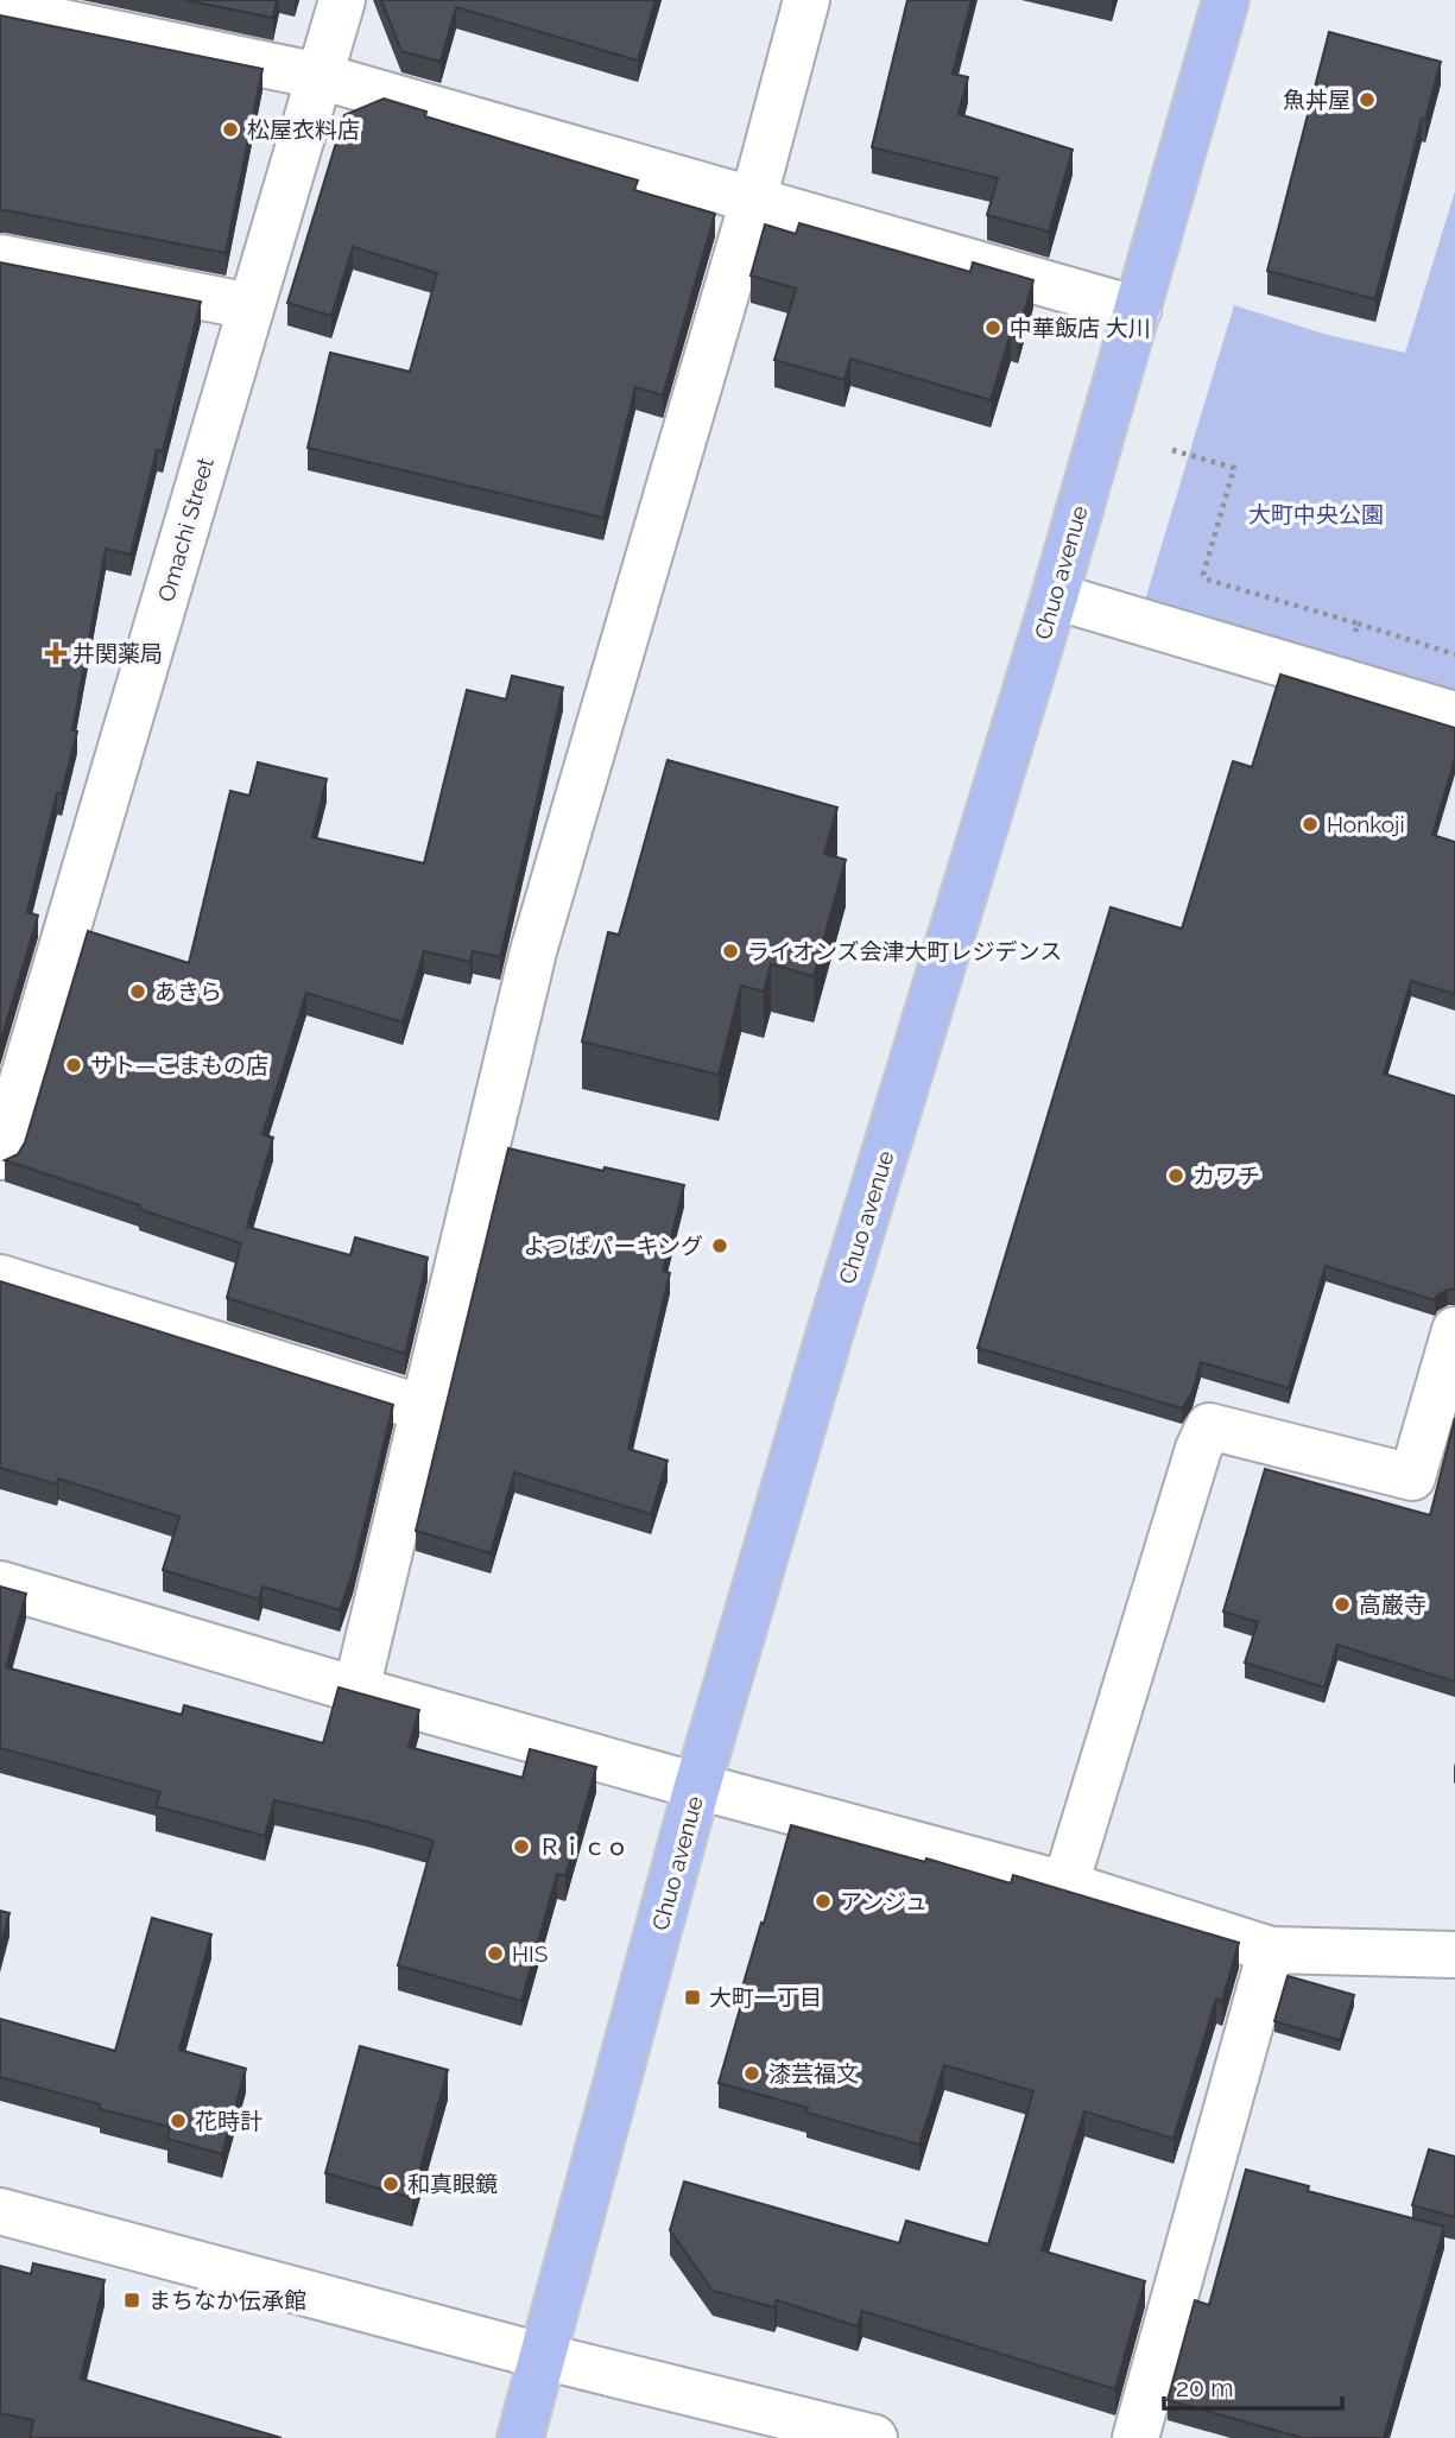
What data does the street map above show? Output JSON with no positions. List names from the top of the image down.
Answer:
{
  "streets": {
    "highway": ["Chuo avenue"],
    "street": ["Omachi Street"]
  },
  "parks": ["大町中央公園"],
  "places": {
    "other": [
      "魚丼屋",
      "松屋衣料店",
      "中華飯店 大川",
      "Honkoji",
      "ライオンズ会津大町レジデンス",
      "あきら",
      "サト―こまもの店",
      "カワチ",
      "よつばパーキング",
      "高巌寺",
      "Ｒｉｃｏ",
      "アンジュ",
      "HIS",
      "漆芸福文",
      "花時計",
      "和真眼鏡"
    ],
    "health": ["井関薬局"],
    "transit": ["大町一丁目", "まちなか伝承館"]
  },
  "scale_bar": "20 m"
}
